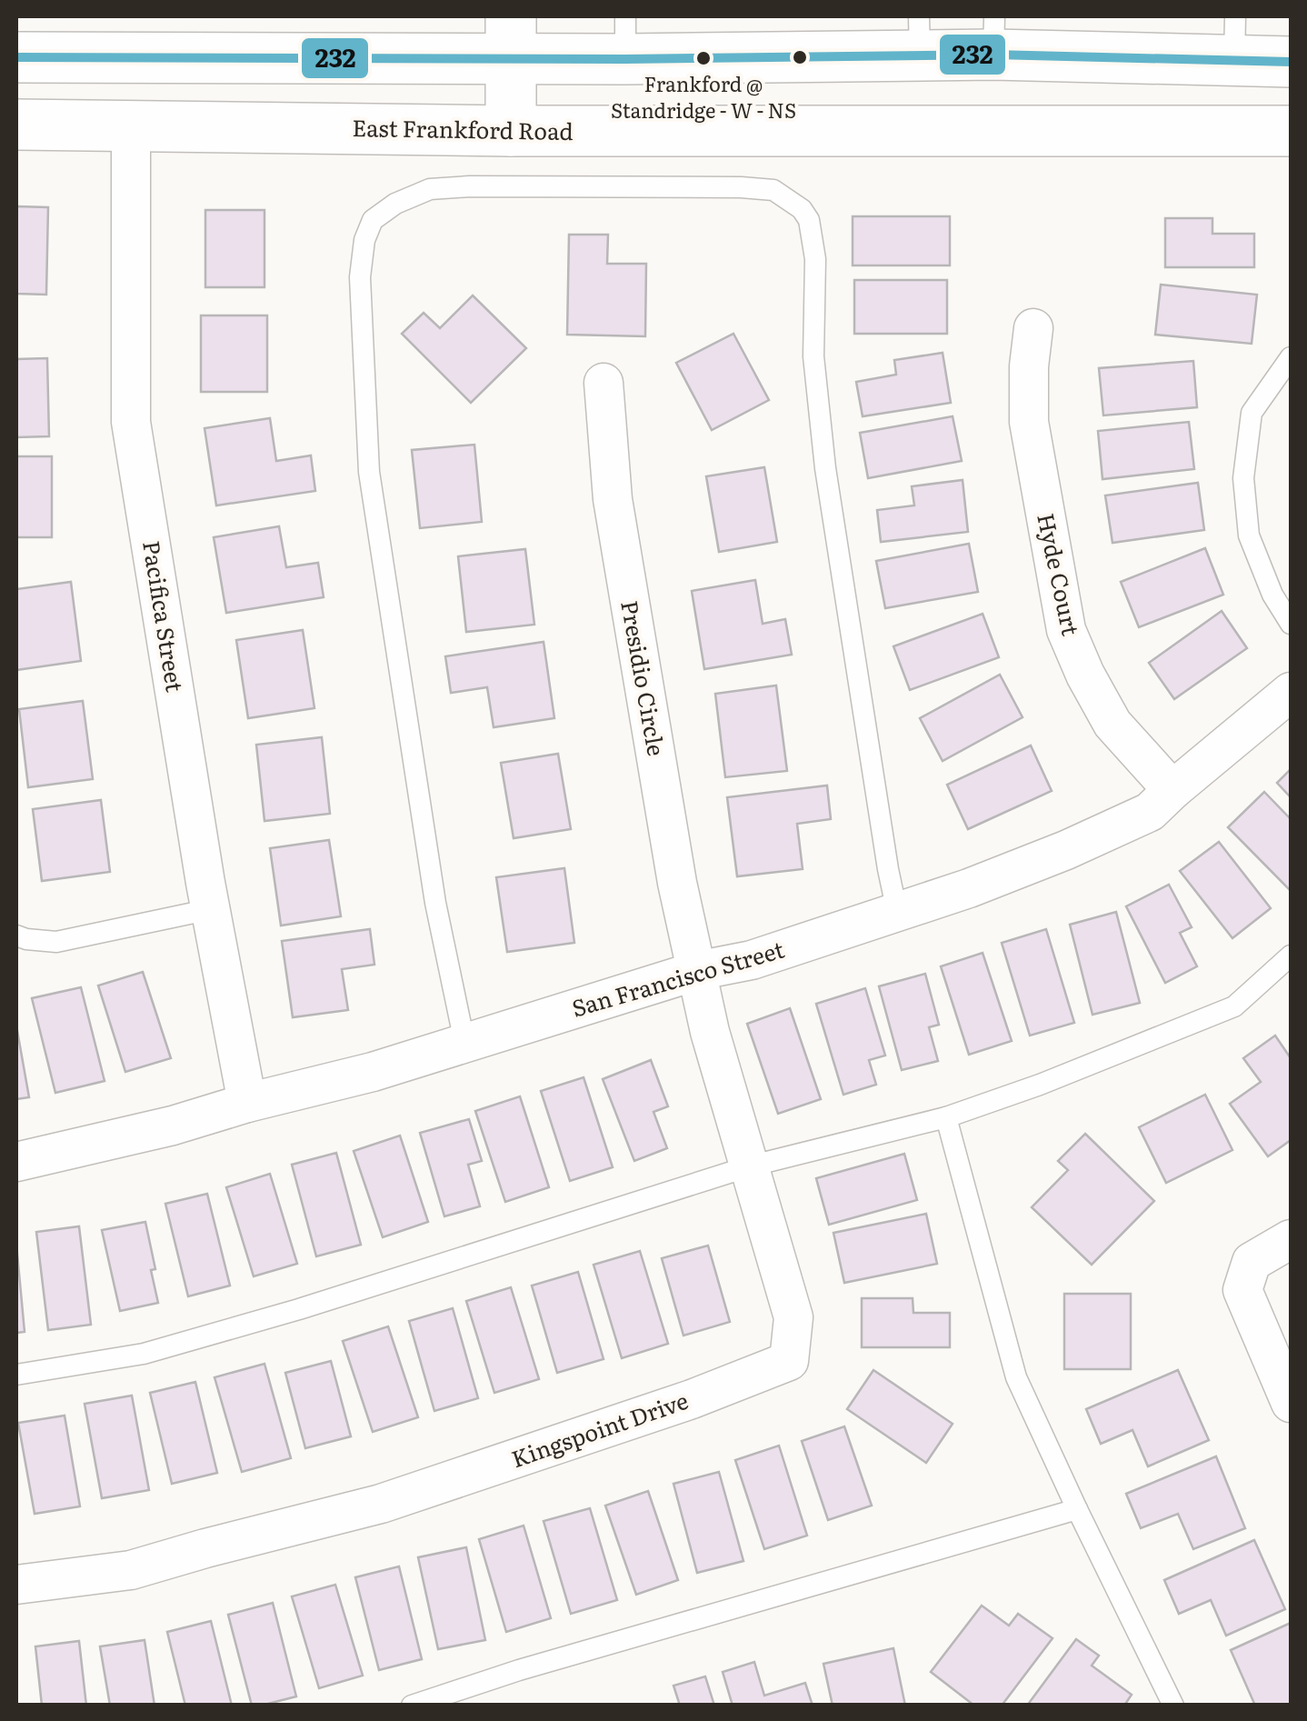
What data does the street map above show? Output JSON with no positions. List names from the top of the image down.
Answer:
{
  "streets": {
    "main road": ["East Frankford Road"],
    "street": [
      "Hyde Court",
      "Pacifica Street",
      "Presidio Circle",
      "San Francisco Street",
      "Kingspoint Drive"
    ]
  },
  "crossings": [
    ["East Frankford Road", "Pacifica Street"],
    ["Hyde Court", "San Francisco Street"],
    ["Pacifica Street", "San Francisco Street"],
    ["Presidio Circle", "San Francisco Street"],
    ["Presidio Circle", "Kingspoint Drive"],
    ["San Francisco Street", "Kingspoint Drive"]
  ],
  "places": ["Frankford @ Standridge - W - NS"],
  "lines": ["transit line 232"]
}
